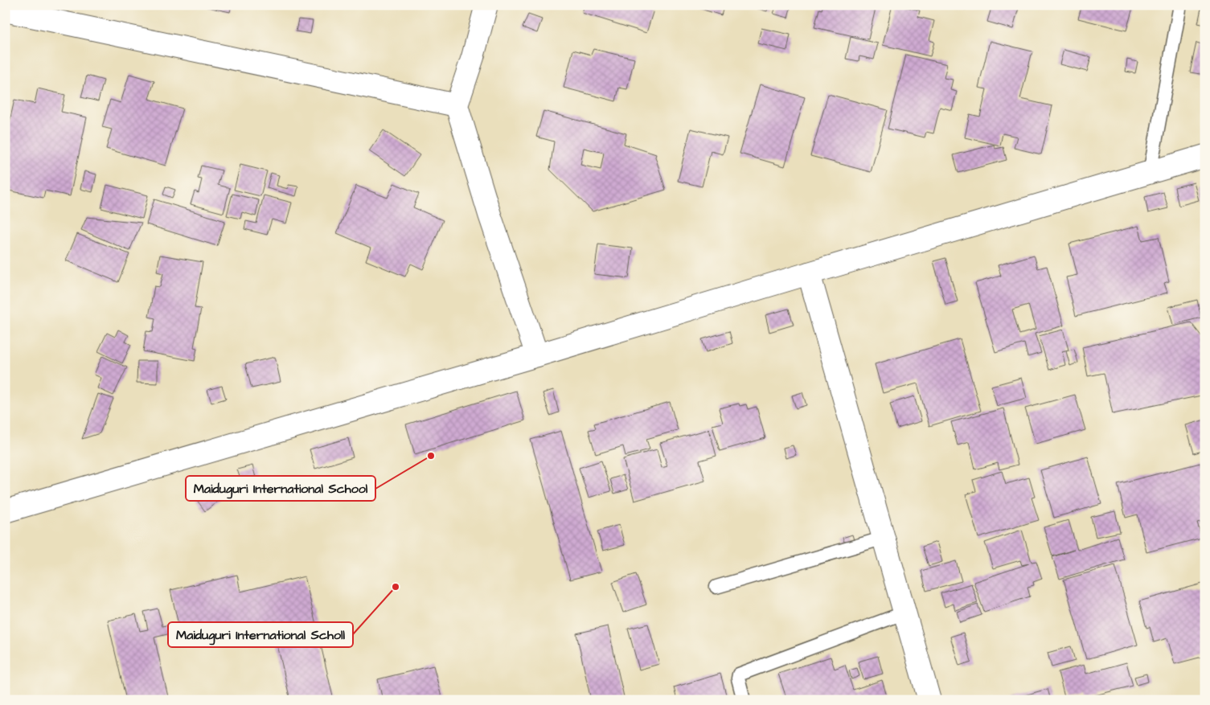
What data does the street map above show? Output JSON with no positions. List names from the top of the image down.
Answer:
{
  "places": ["Maiduguri International School", "Maiduguri International Scholl"]
}
